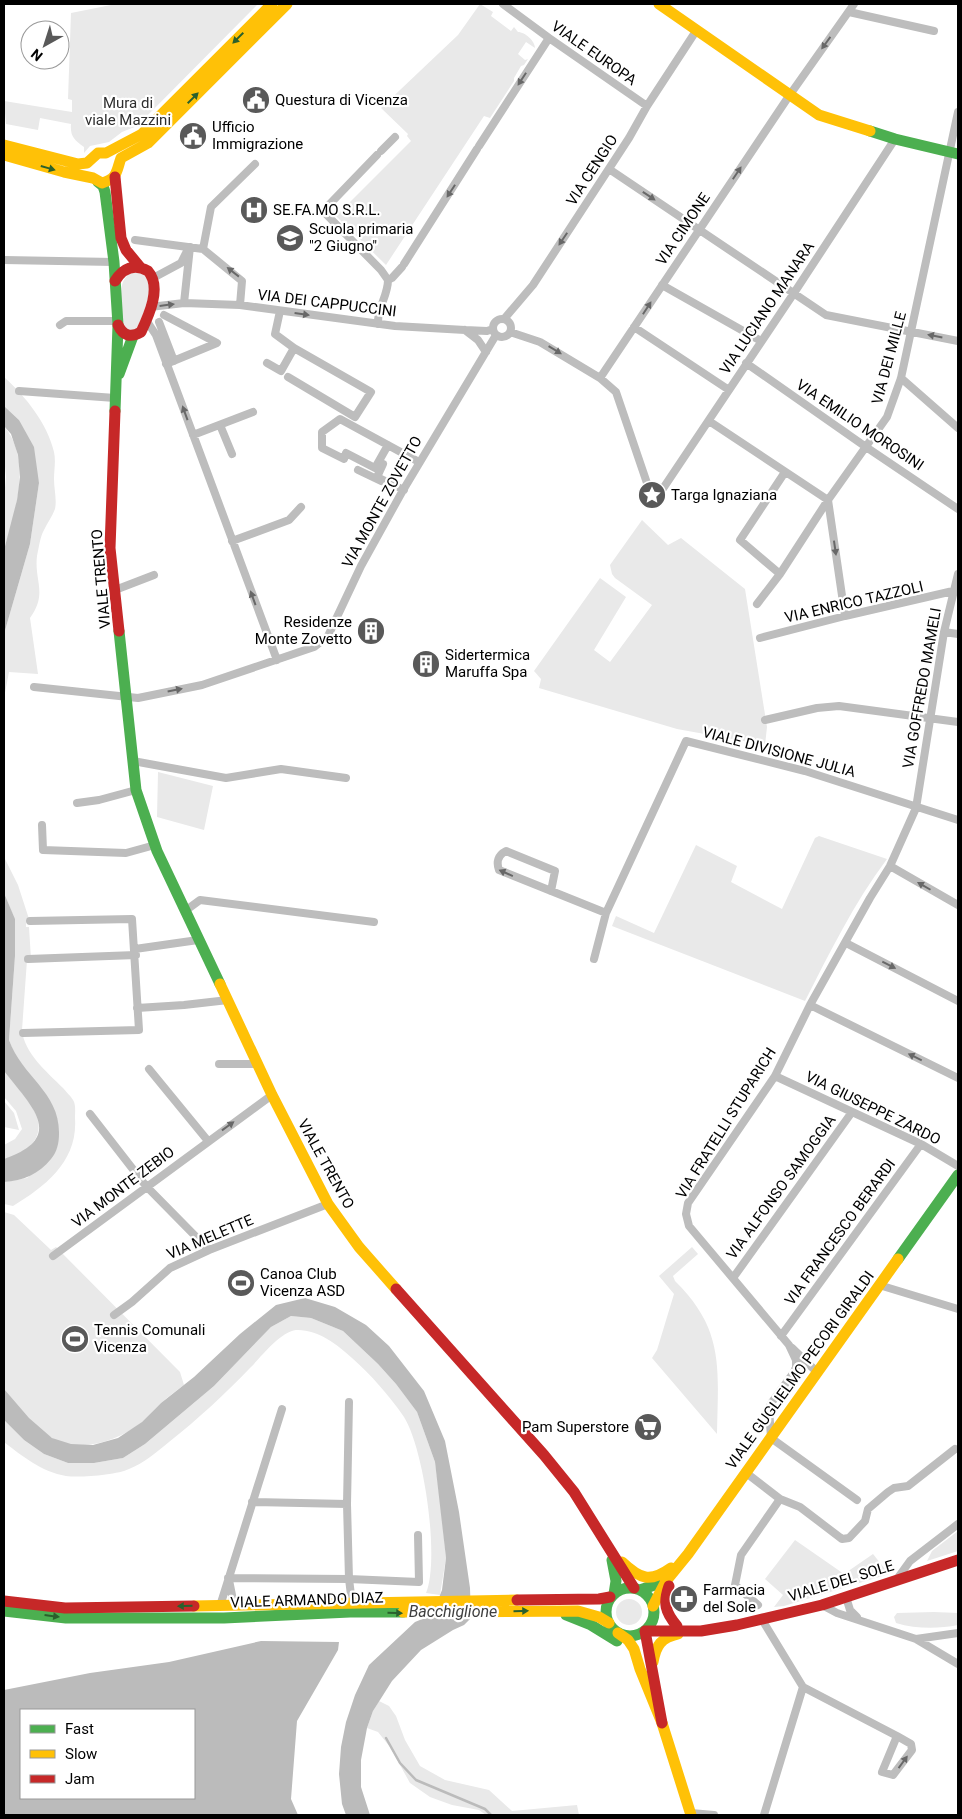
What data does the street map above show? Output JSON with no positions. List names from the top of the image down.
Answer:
{
  "streets": {
    "main road": [
      "VIALE TRENTO",
      "VIALE GUGLIELMO PECORI GIRALDI",
      "VIALE DEL SOLE",
      "VIALE ARMANDO DIAZ"
    ],
    "street": [
      "VIALE EUROPA",
      "VIA CENGIO",
      "VIA CIMONE",
      "VIA DEI CAPPUCCINI",
      "VIA LUCIANO MANARA",
      "VIA DEI MILLE",
      "VIA EMILIO MOROSINI",
      "VIA MONTE ZOVETTO",
      "VIA ENRICO TAZZOLI",
      "VIA GOFFREDO MAMELI",
      "VIALE DIVISIONE JULIA",
      "VIA GIUSEPPE ZARDO",
      "VIA FRATELLI STUPARICH",
      "VIA MONTE ZEBIO",
      "VIA ALFONSO SAMOGGIA",
      "VIA FRANCESCO BERARDI",
      "VIA MELETTE"
    ]
  },
  "crossings": [
    ["VIALE EUROPA", "VIA CENGIO"],
    ["VIA CENGIO", "VIA DEI CAPPUCCINI"],
    ["VIA CENGIO", "VIA MONTE ZOVETTO"],
    ["VIA CIMONE", "VIA LUCIANO MANARA"],
    ["VIA DEI CAPPUCCINI", "VIA MONTE ZOVETTO"],
    ["VIA LUCIANO MANARA", "VIA EMILIO MOROSINI"],
    ["VIA DEI MILLE", "VIA EMILIO MOROSINI"],
    ["VIA MONTE ZOVETTO", "VIALE TRENTO"],
    ["VIALE TRENTO", "VIA MONTE ZEBIO"],
    ["VIALE TRENTO", "VIA MELETTE"],
    ["VIALE TRENTO", "VIALE GUGLIELMO PECORI GIRALDI"],
    ["VIALE TRENTO", "VIALE DEL SOLE"],
    ["VIALE TRENTO", "VIALE ARMANDO DIAZ"],
    ["VIA ENRICO TAZZOLI", "VIA GOFFREDO MAMELI"],
    ["VIA GOFFREDO MAMELI", "VIALE DIVISIONE JULIA"],
    ["VIA GOFFREDO MAMELI", "VIA FRATELLI STUPARICH"],
    ["VIALE DIVISIONE JULIA", "VIA FRATELLI STUPARICH"],
    ["VIA GIUSEPPE ZARDO", "VIA FRATELLI STUPARICH"],
    ["VIA GIUSEPPE ZARDO", "VIA ALFONSO SAMOGGIA"],
    ["VIA GIUSEPPE ZARDO", "VIA FRANCESCO BERARDI"],
    ["VIA FRATELLI STUPARICH", "VIA ALFONSO SAMOGGIA"],
    ["VIA FRATELLI STUPARICH", "VIA FRANCESCO BERARDI"],
    ["VIA FRATELLI STUPARICH", "VIALE GUGLIELMO PECORI GIRALDI"],
    ["VIALE GUGLIELMO PECORI GIRALDI", "VIALE DEL SOLE"],
    ["VIALE GUGLIELMO PECORI GIRALDI", "VIALE ARMANDO DIAZ"],
    ["VIALE DEL SOLE", "VIALE ARMANDO DIAZ"]
  ],
  "one_way": ["VIA CENGIO"],
  "water": ["Bacchiglione"],
  "parks": ["Mura di viale Mazzini"],
  "places": {
    "public building": ["Questura di Vicenza", "Ufficio Immigrazione"],
    "hospital": ["SE.FA.MO S.R.L."],
    "school or university": ["Scuola primaria \"2 Giugno\""],
    "place": ["Targa Ignaziana"],
    "building": ["Residenze Monte Zovetto", "Sidertermica Maruffa Spa"],
    "sports": ["Canoa Club Vicenza ASD", "Tennis Comunali Vicenza"],
    "supermarket": ["Pam Superstore"],
    "pharmacy": ["Farmacia del Sole"]
  },
  "legend": ["Fast", "Slow", "Jam"],
  "north": "bottom left"
}
